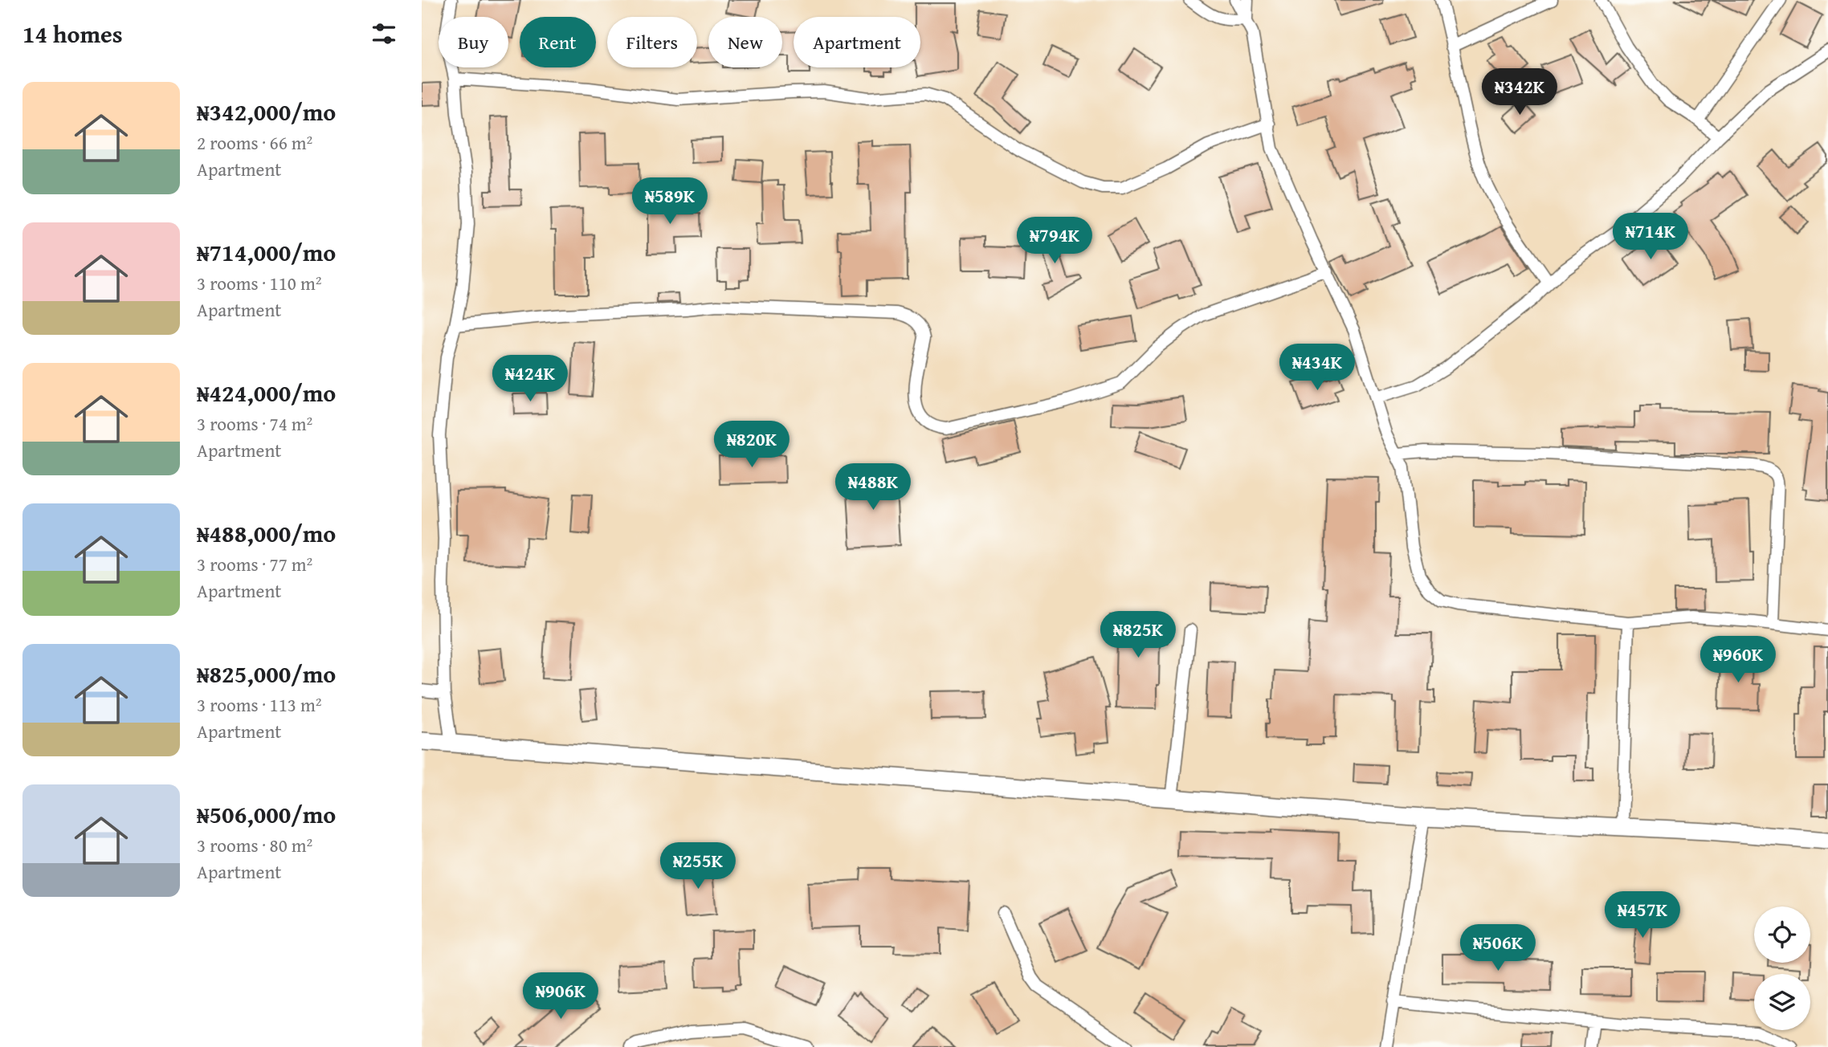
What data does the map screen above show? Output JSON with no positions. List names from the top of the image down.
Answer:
{
  "page": {
    "heading": "14 homes",
    "chip": [
      "Buy",
      "Rent",
      "Filters",
      "New",
      "Apartment"
    ],
    "list": [
      {
        "name": "₦342,000/mo",
        "note": "2 rooms · 66 m² · Apartment"
      },
      {
        "name": "₦714,000/mo",
        "note": "3 rooms · 110 m² · Apartment"
      },
      {
        "name": "₦424,000/mo",
        "note": "3 rooms · 74 m² · Apartment"
      },
      {
        "name": "₦488,000/mo",
        "note": "3 rooms · 77 m² · Apartment"
      },
      {
        "name": "₦825,000/mo",
        "note": "3 rooms · 113 m² · Apartment"
      },
      {
        "name": "₦506,000/mo",
        "note": "3 rooms · 80 m² · Apartment"
      }
    ],
    "price": [
      "₦342K",
      "₦589K",
      "₦714K",
      "₦794K",
      "₦434K",
      "₦424K",
      "₦820K",
      "₦488K",
      "₦825K",
      "₦960K",
      "₦255K",
      "₦457K",
      "₦506K",
      "₦906K"
    ]
  }
}
